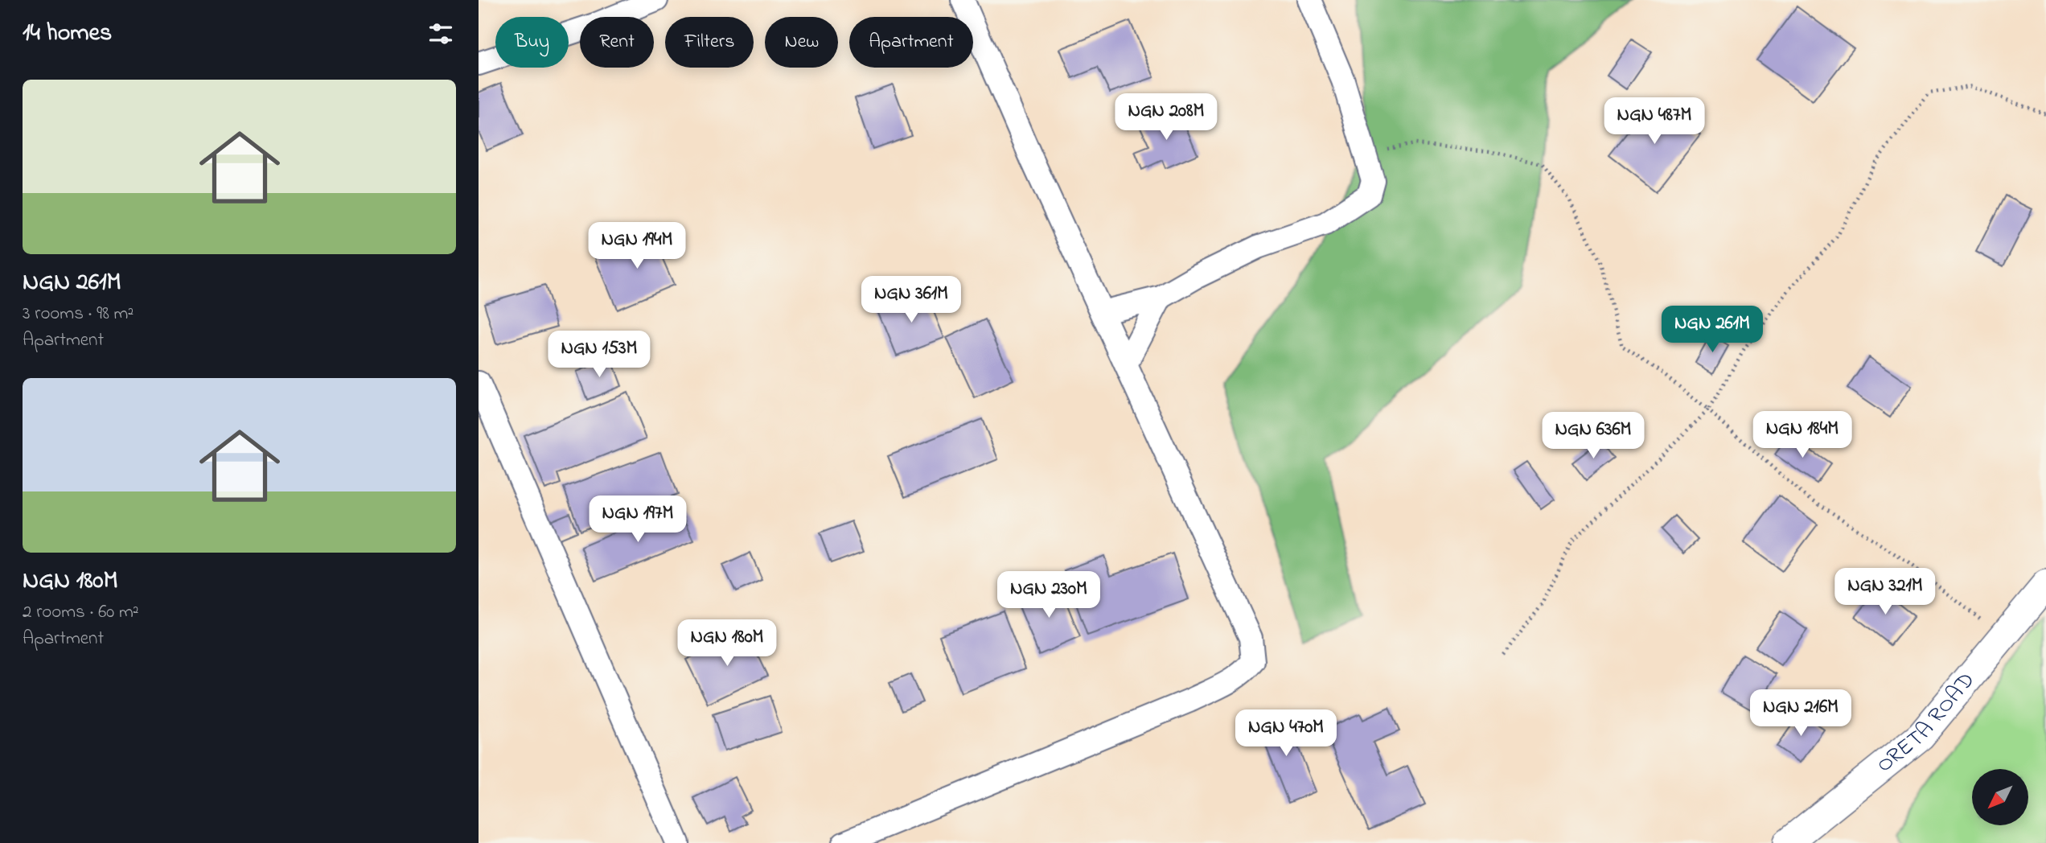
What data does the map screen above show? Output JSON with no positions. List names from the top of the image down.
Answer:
{
  "streets": {
    "street": ["ORETA ROAD"]
  },
  "north": "bottom left",
  "page": {
    "heading": "14 homes",
    "chip": [
      "Buy",
      "Rent",
      "Filters",
      "New",
      "Apartment"
    ],
    "list": [
      {
        "name": "NGN 261M",
        "note": "3 rooms · 98 m² · Apartment"
      },
      {
        "name": "NGN 180M",
        "note": "2 rooms · 60 m² · Apartment"
      }
    ],
    "price": [
      "NGN 208M",
      "NGN 487M",
      "NGN 194M",
      "NGN 361M",
      "NGN 261M",
      "NGN 153M",
      "NGN 184M",
      "NGN 636M",
      "NGN 197M",
      "NGN 321M",
      "NGN 230M",
      "NGN 180M",
      "NGN 216M",
      "NGN 470M"
    ]
  }
}
